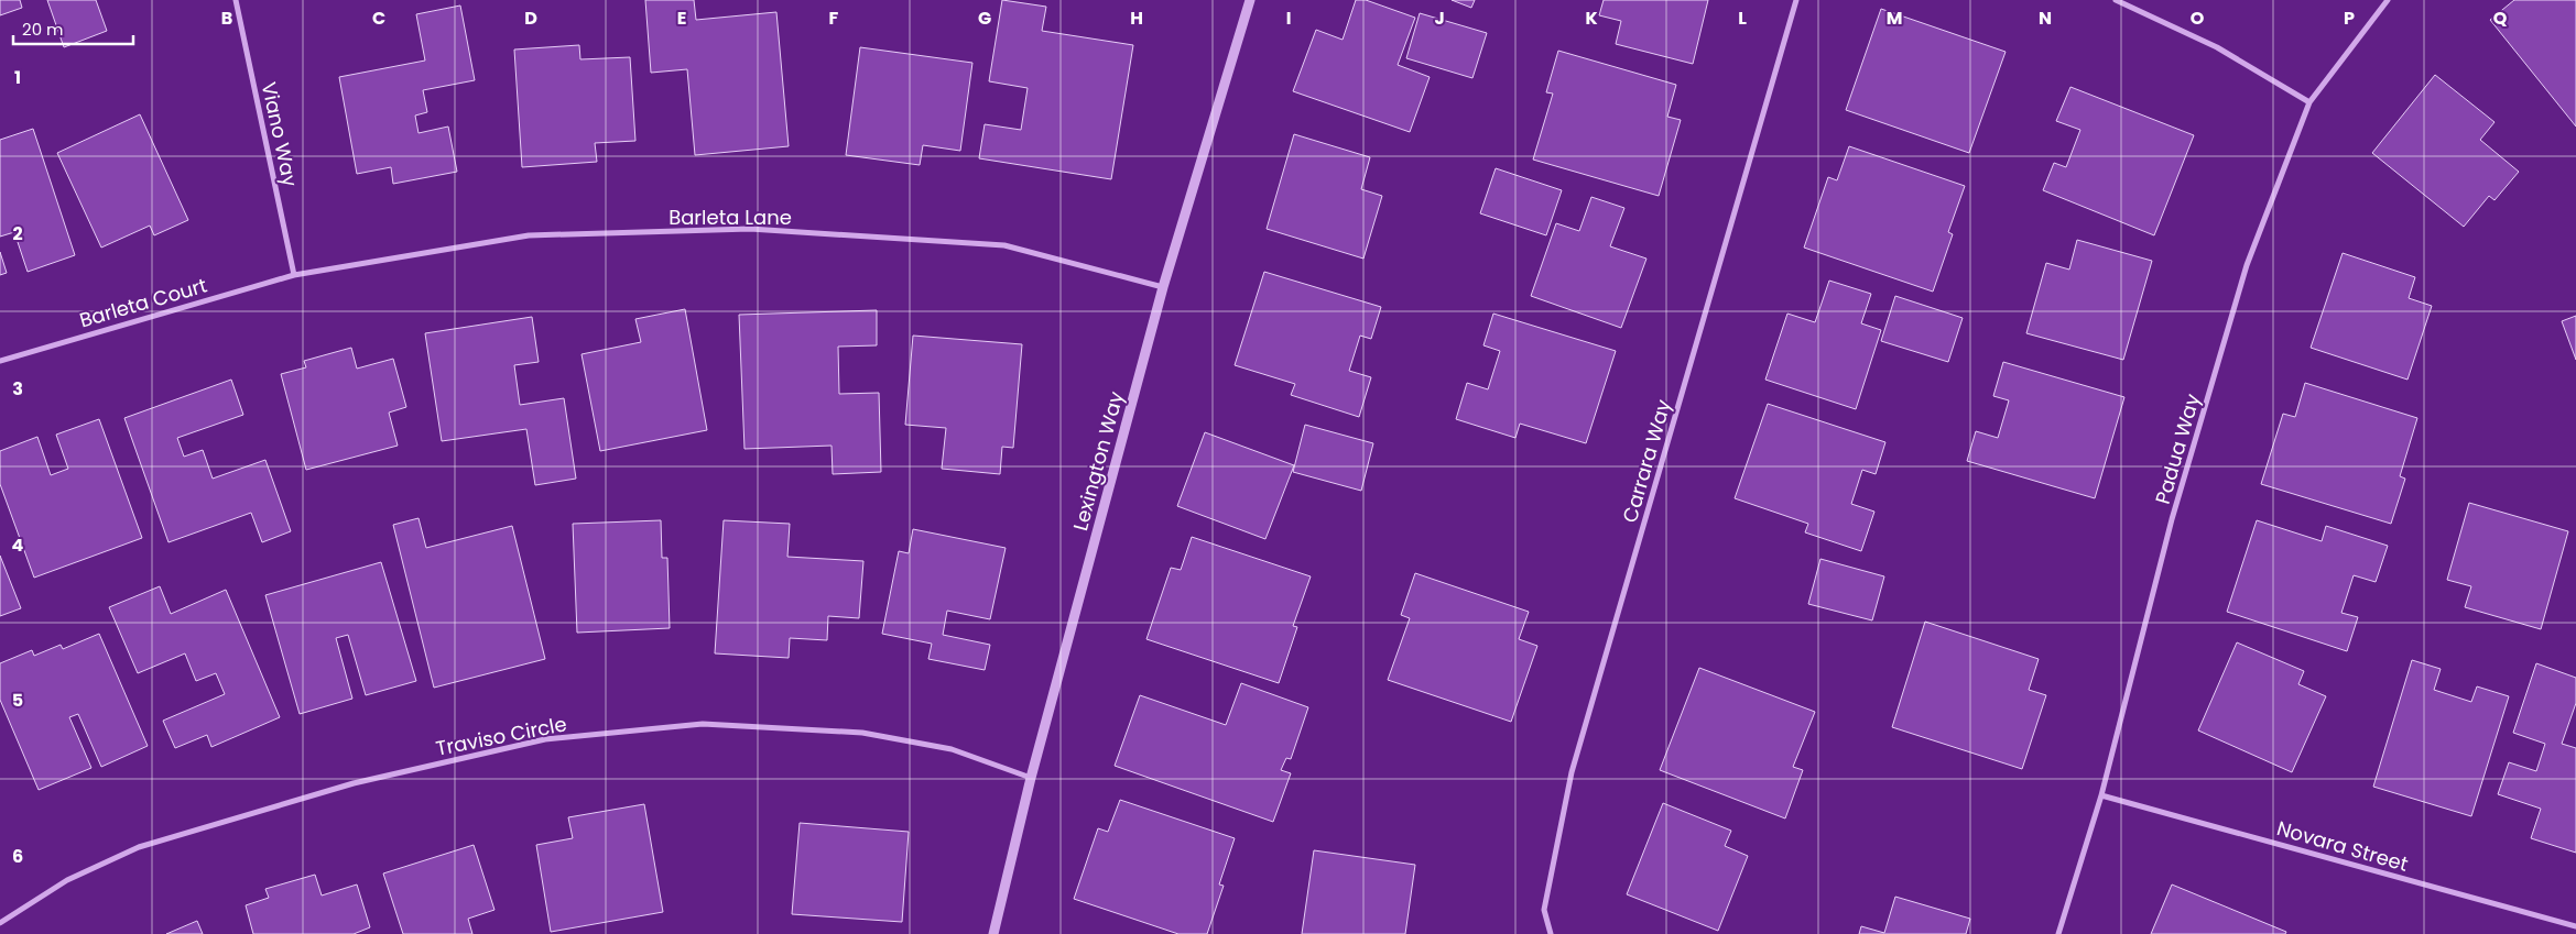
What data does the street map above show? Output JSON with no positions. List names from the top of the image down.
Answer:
{
  "streets": {
    "street": [
      "Viano Way",
      "Barleta Lane",
      "Barleta Court",
      "Padua Way",
      "Lexington Way",
      "Carrara Way",
      "Traviso Circle",
      "Novara Street"
    ]
  },
  "crossings": [
    ["Viano Way", "Barleta Lane"],
    ["Viano Way", "Barleta Court"],
    ["Barleta Lane", "Barleta Court"],
    ["Barleta Lane", "Lexington Way"],
    ["Padua Way", "Novara Street"],
    ["Lexington Way", "Traviso Circle"]
  ],
  "scale_bar": "20 m",
  "grid": {
    "columns": [
      "B",
      "C",
      "D",
      "E",
      "F",
      "G",
      "H",
      "I",
      "J",
      "K",
      "L",
      "M",
      "N",
      "O",
      "P",
      "Q"
    ],
    "rows": [
      "1",
      "2",
      "3",
      "4",
      "5",
      "6"
    ]
  }
}
